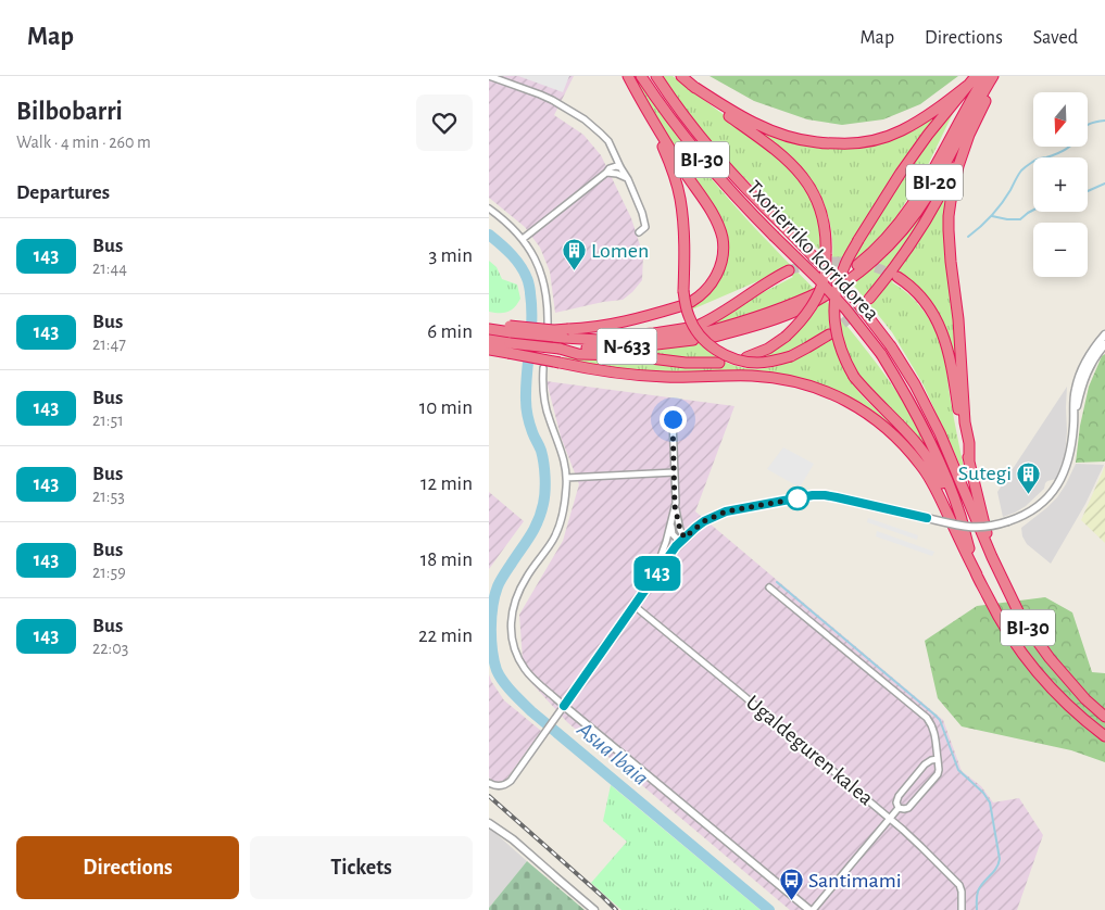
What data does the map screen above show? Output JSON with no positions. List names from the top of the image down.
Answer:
{
  "streets": {
    "highway": [
      "BI-30",
      "BI-20",
      "Txorierriko korridorea",
      "N-633"
    ],
    "street": ["Ugaldeguren kalea"]
  },
  "water": ["Asua Ibaia"],
  "places": {
    "building": ["Lomen", "Sutegi"],
    "bus stop": ["Santimami"]
  },
  "lines": ["bus line 143"],
  "north": "bottom",
  "page": {
    "header": "Map",
    "nav": ["Map", "Directions", "Saved"],
    "heading": [
      ["Bilbobarri", "Walk · 4 min · 260 m"],
      "Departures"
    ],
    "on_map": "143",
    "map_buttons": ["+", "−"],
    "list": [
      {
        "mark": "143",
        "name": "Bus",
        "note": "21:44",
        "value": "3 min"
      },
      {
        "mark": "143",
        "name": "Bus",
        "note": "21:47",
        "value": "6 min"
      },
      {
        "mark": "143",
        "name": "Bus",
        "note": "21:51",
        "value": "10 min"
      },
      {
        "mark": "143",
        "name": "Bus",
        "note": "21:53",
        "value": "12 min"
      },
      {
        "mark": "143",
        "name": "Bus",
        "note": "21:59",
        "value": "18 min"
      },
      {
        "mark": "143",
        "name": "Bus",
        "note": "22:03",
        "value": "22 min"
      }
    ],
    "buttons": ["Directions", "Tickets"]
  }
}
